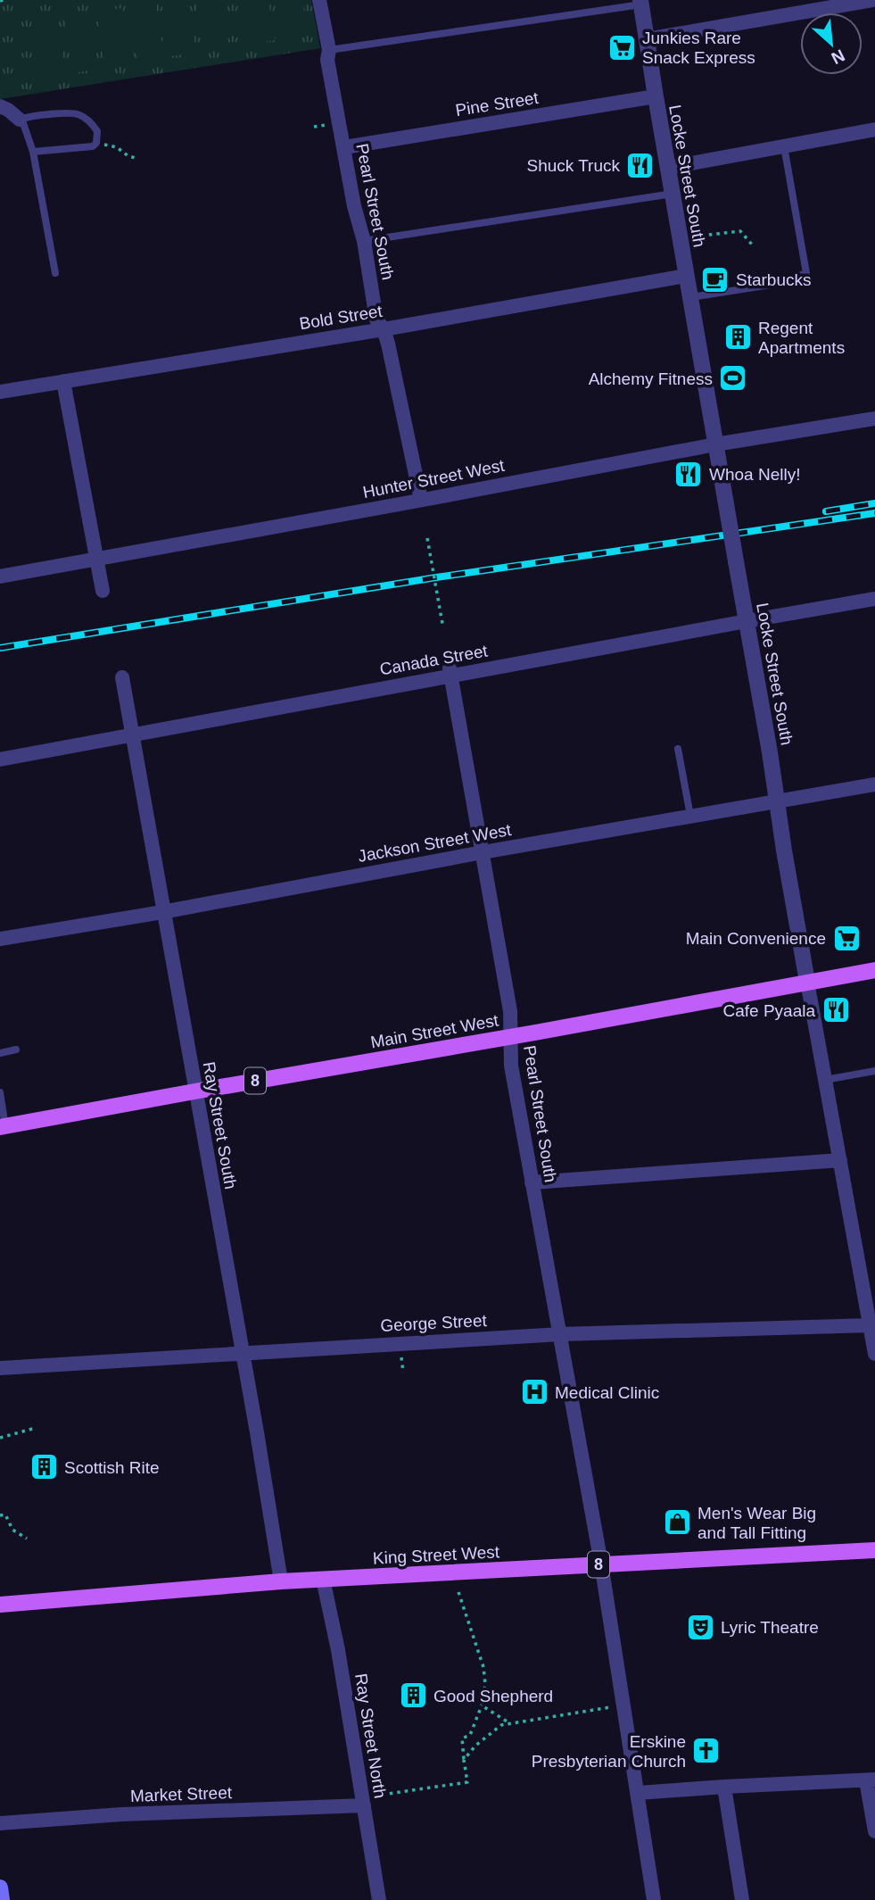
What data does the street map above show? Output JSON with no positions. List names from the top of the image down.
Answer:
{
  "streets": {
    "main road": ["Main Street West", "8", "King Street West"],
    "street": [
      "Pine Street",
      "Locke Street South",
      "Pearl Street South",
      "Bold Street",
      "Hunter Street West",
      "Canada Street",
      "Jackson Street West",
      "Ray Street South",
      "George Street",
      "Ray Street North",
      "Market Street"
    ]
  },
  "crossings": [
    ["Pine Street", "Locke Street South"],
    ["Pine Street", "Pearl Street South"],
    ["Locke Street South", "Bold Street"],
    ["Locke Street South", "Hunter Street West"],
    ["Locke Street South", "Canada Street"],
    ["Locke Street South", "Jackson Street West"],
    ["Locke Street South", "Main Street West"],
    ["Locke Street South", "George Street"],
    ["Pearl Street South", "Bold Street"],
    ["Pearl Street South", "Hunter Street West"],
    ["Pearl Street South", "Canada Street"],
    ["Pearl Street South", "Jackson Street West"],
    ["Pearl Street South", "Main Street West"],
    ["Pearl Street South", "George Street"],
    ["Pearl Street South", "King Street West"],
    ["Canada Street", "Ray Street South"],
    ["Jackson Street West", "Ray Street South"],
    ["Main Street West", "Ray Street South"],
    ["Ray Street South", "George Street"],
    ["Ray Street South", "King Street West"],
    ["King Street West", "Ray Street North"],
    ["Ray Street North", "Market Street"]
  ],
  "places": {
    "supermarket": ["Junkies Rare Snack Express", "Main Convenience"],
    "restaurant": ["Shuck Truck", "Whoa Nelly!", "Cafe Pyaala"],
    "cafe": ["Starbucks"],
    "building": ["Regent Apartments", "Scottish Rite", "Good Shepherd"],
    "sports": ["Alchemy Fitness"],
    "hospital": ["Medical Clinic"],
    "shop": ["Men's Wear Big and Tall Fitting"],
    "theatre": ["Lyric Theatre"],
    "church": ["Erskine Presbyterian Church"]
  },
  "north": "bottom right"
}
